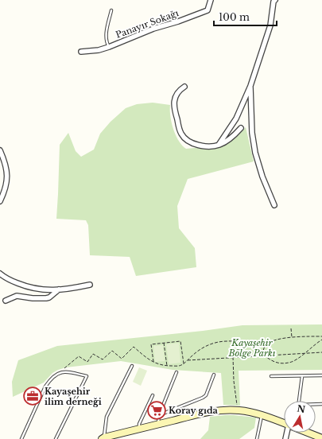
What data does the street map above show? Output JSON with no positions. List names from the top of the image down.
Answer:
{
  "streets": {
    "street": ["Panayır Sokağı"]
  },
  "parks": ["Kayaşehir Bölge Parkı"],
  "places": {
    "office": ["Kayaşehir ilim derneği"],
    "supermarket": ["Koray gıda"]
  },
  "scale_bar": "100 m",
  "north": "top"
}
